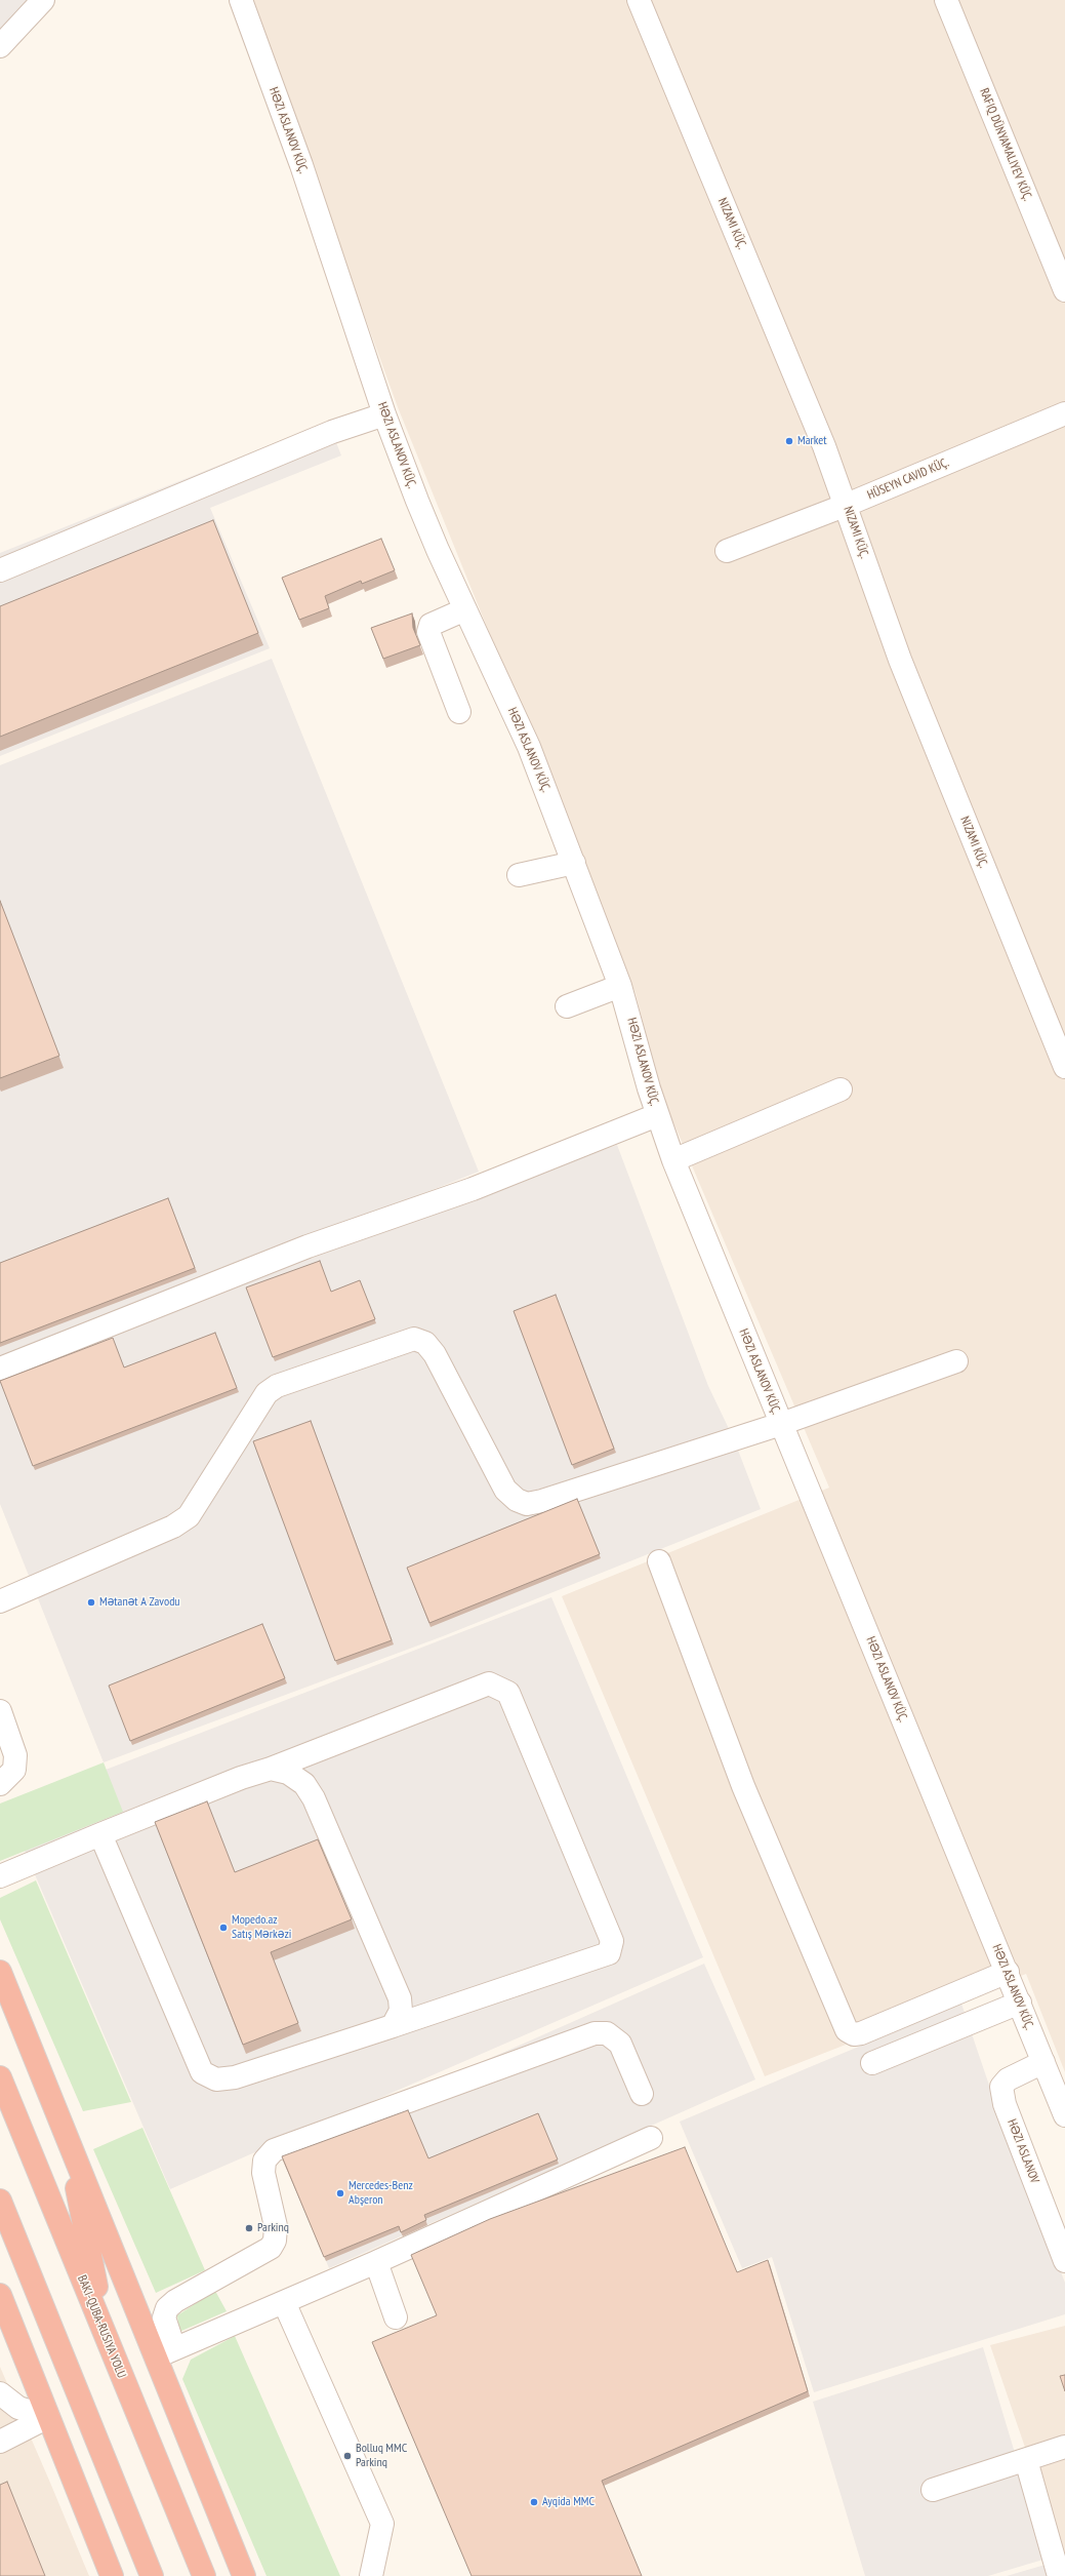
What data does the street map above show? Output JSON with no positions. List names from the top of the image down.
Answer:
{
  "streets": {
    "street": [
      "HƏZI ASLANOV KÜÇ.",
      "NIZAMI KÜÇ.",
      "HÜSEYN CAVID KÜÇ.",
      "HƏZI ASLANOV"
    ]
  },
  "crossings": [
    ["HƏZI ASLANOV KÜÇ.", "HƏZI ASLANOV"],
    ["NIZAMI KÜÇ.", "HÜSEYN CAVID KÜÇ."]
  ],
  "places": [
    "Market",
    "Mətanət A Zavodu",
    "Mopedo.az Satış Mərkəzi",
    "Mercedes-Benz Abşeron",
    "Parkinq",
    "Bolluq MMC Parkinq",
    "Ayqida MMC"
  ]
}
